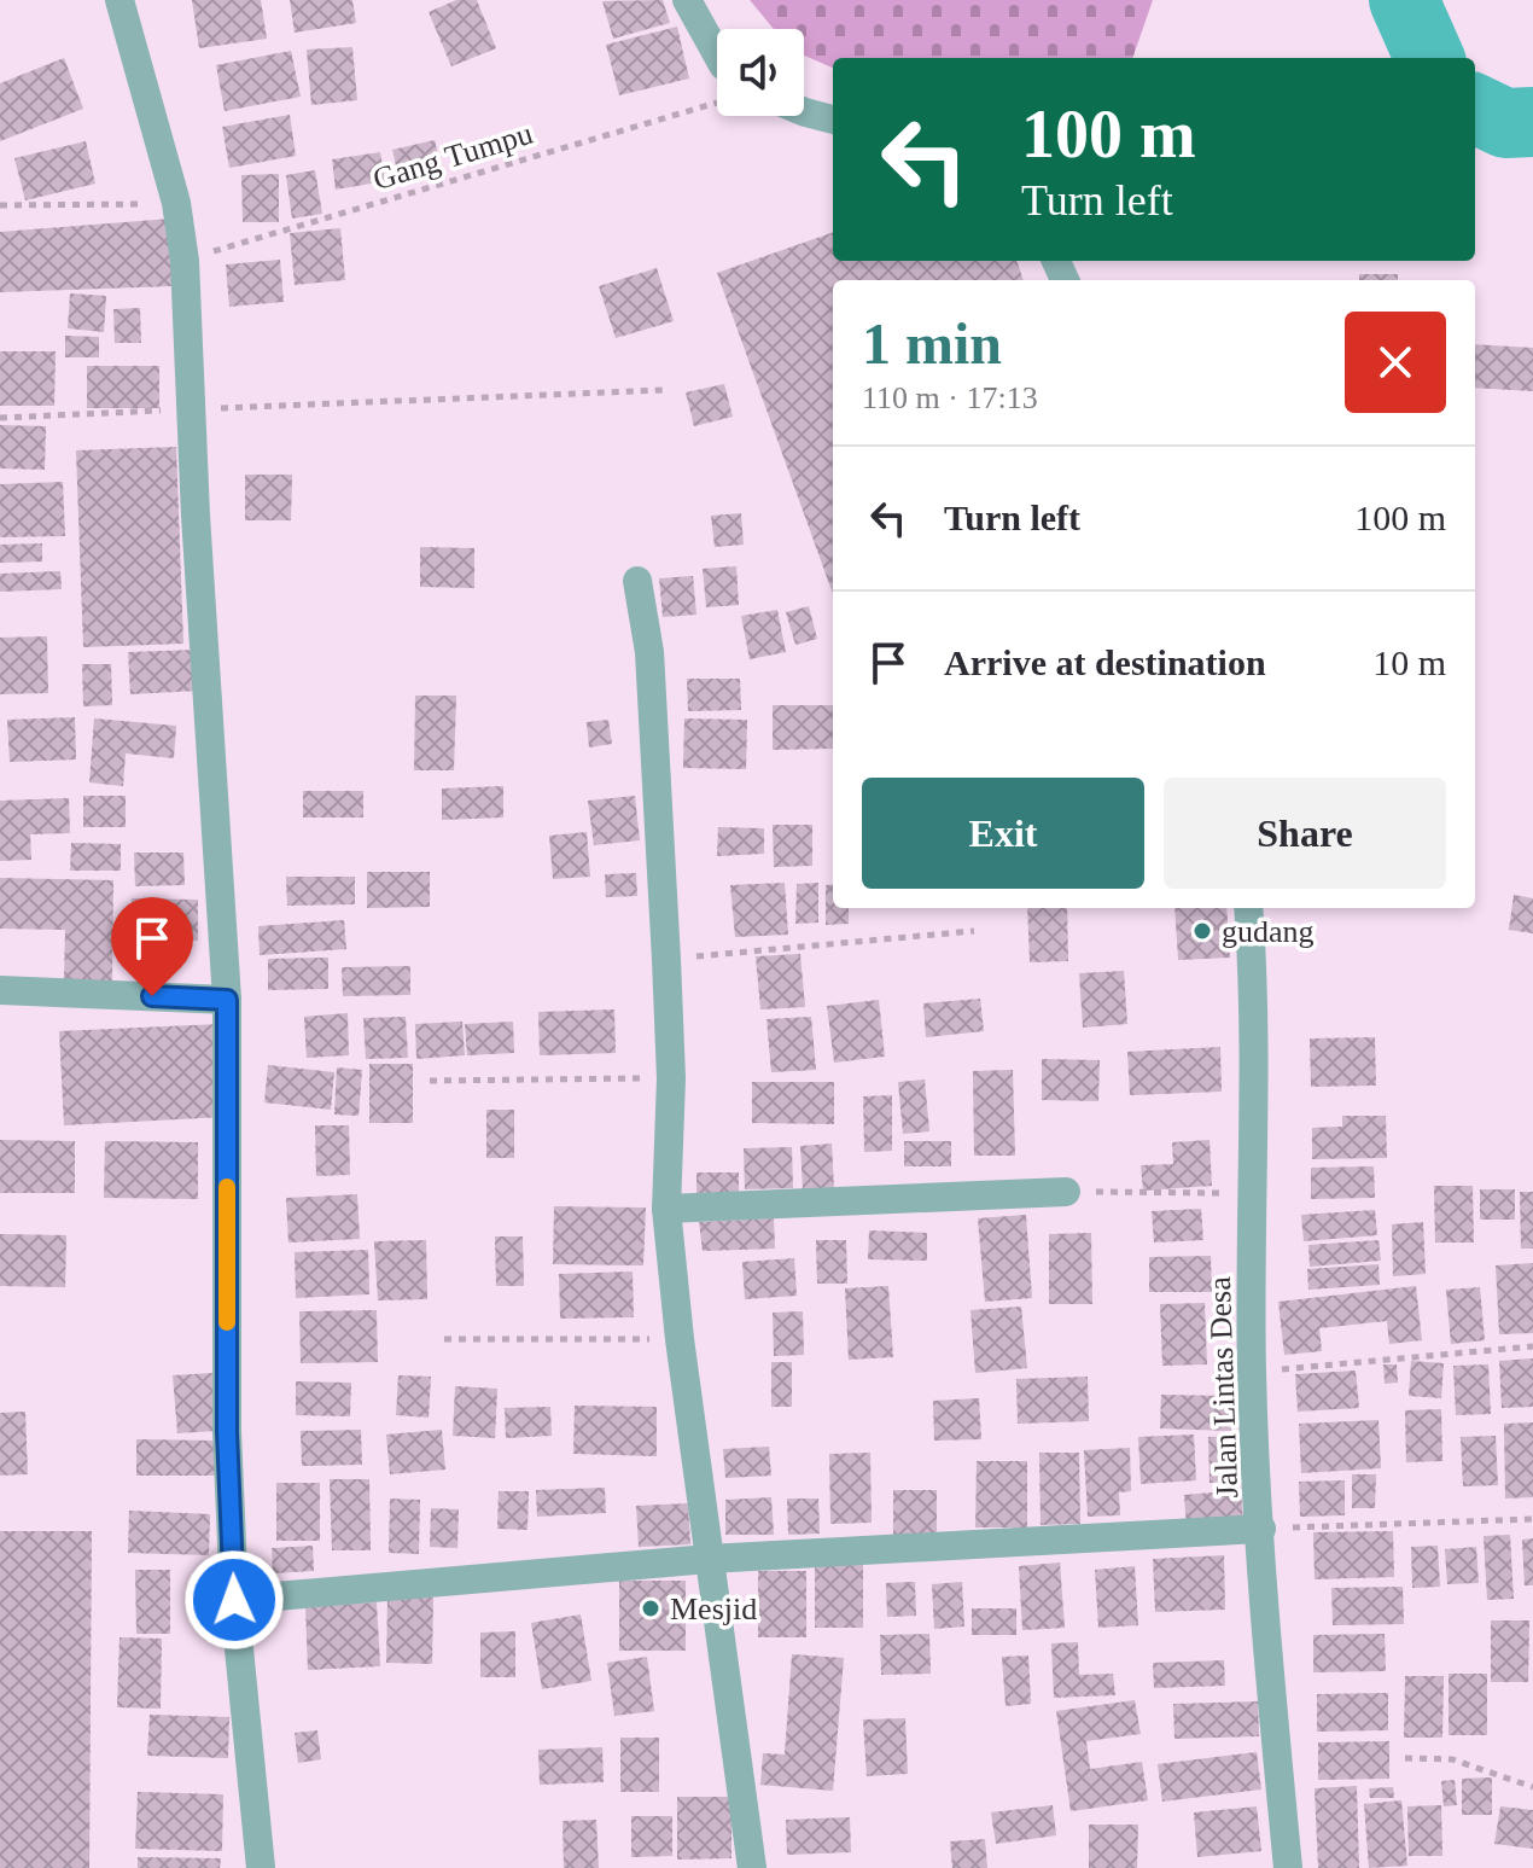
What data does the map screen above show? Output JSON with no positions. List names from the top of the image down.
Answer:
{
  "streets": {
    "street": ["Jalan Lintas Desa"],
    "path": ["Gang Tumpu"]
  },
  "places": ["gudang", "Mesjid"],
  "page": {
    "turn": ["100 m", "Turn left"],
    "heading": ["1 min", "110 m · 17:13"],
    "list": [
      {
        "name": "Turn left",
        "value": "100 m"
      },
      {
        "name": "Arrive at destination",
        "value": "10 m"
      }
    ],
    "buttons": ["Exit", "Share"]
  }
}
